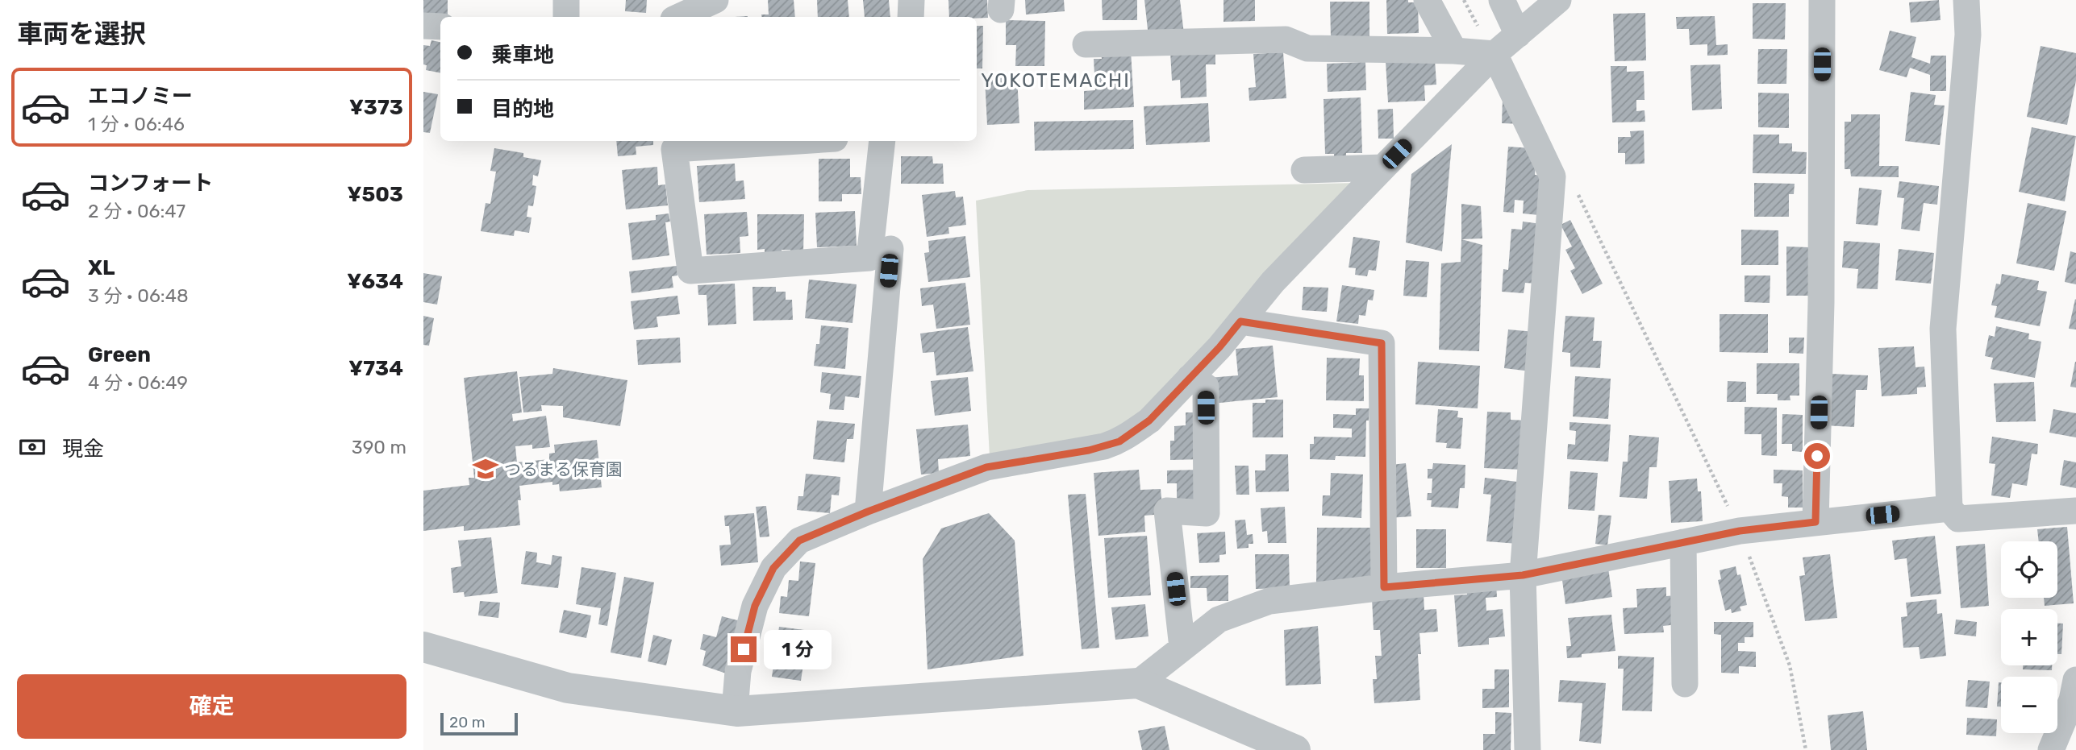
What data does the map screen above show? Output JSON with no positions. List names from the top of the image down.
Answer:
{
  "districts": ["YOKOTEMACHI"],
  "places": {
    "school or university": ["つるまる保育園"]
  },
  "scale_bar": "20 m",
  "page": {
    "heading": "車両を選択",
    "banner": ["乗車地", "目的地"],
    "list": [
      {
        "name": "エコノミー",
        "note": "1 分 · 06:46",
        "value": "¥373"
      },
      {
        "name": "コンフォート",
        "note": "2 分 · 06:47",
        "value": "¥503"
      },
      {
        "name": "XL",
        "note": "3 分 · 06:48",
        "value": "¥634"
      },
      {
        "name": "Green",
        "note": "4 分 · 06:49",
        "value": "¥734"
      }
    ],
    "pay": ["現金", "390 m"],
    "map_buttons": ["+", "−"],
    "bubble": "1 分",
    "buttons": "確定",
    "scale": "20 m"
  }
}
